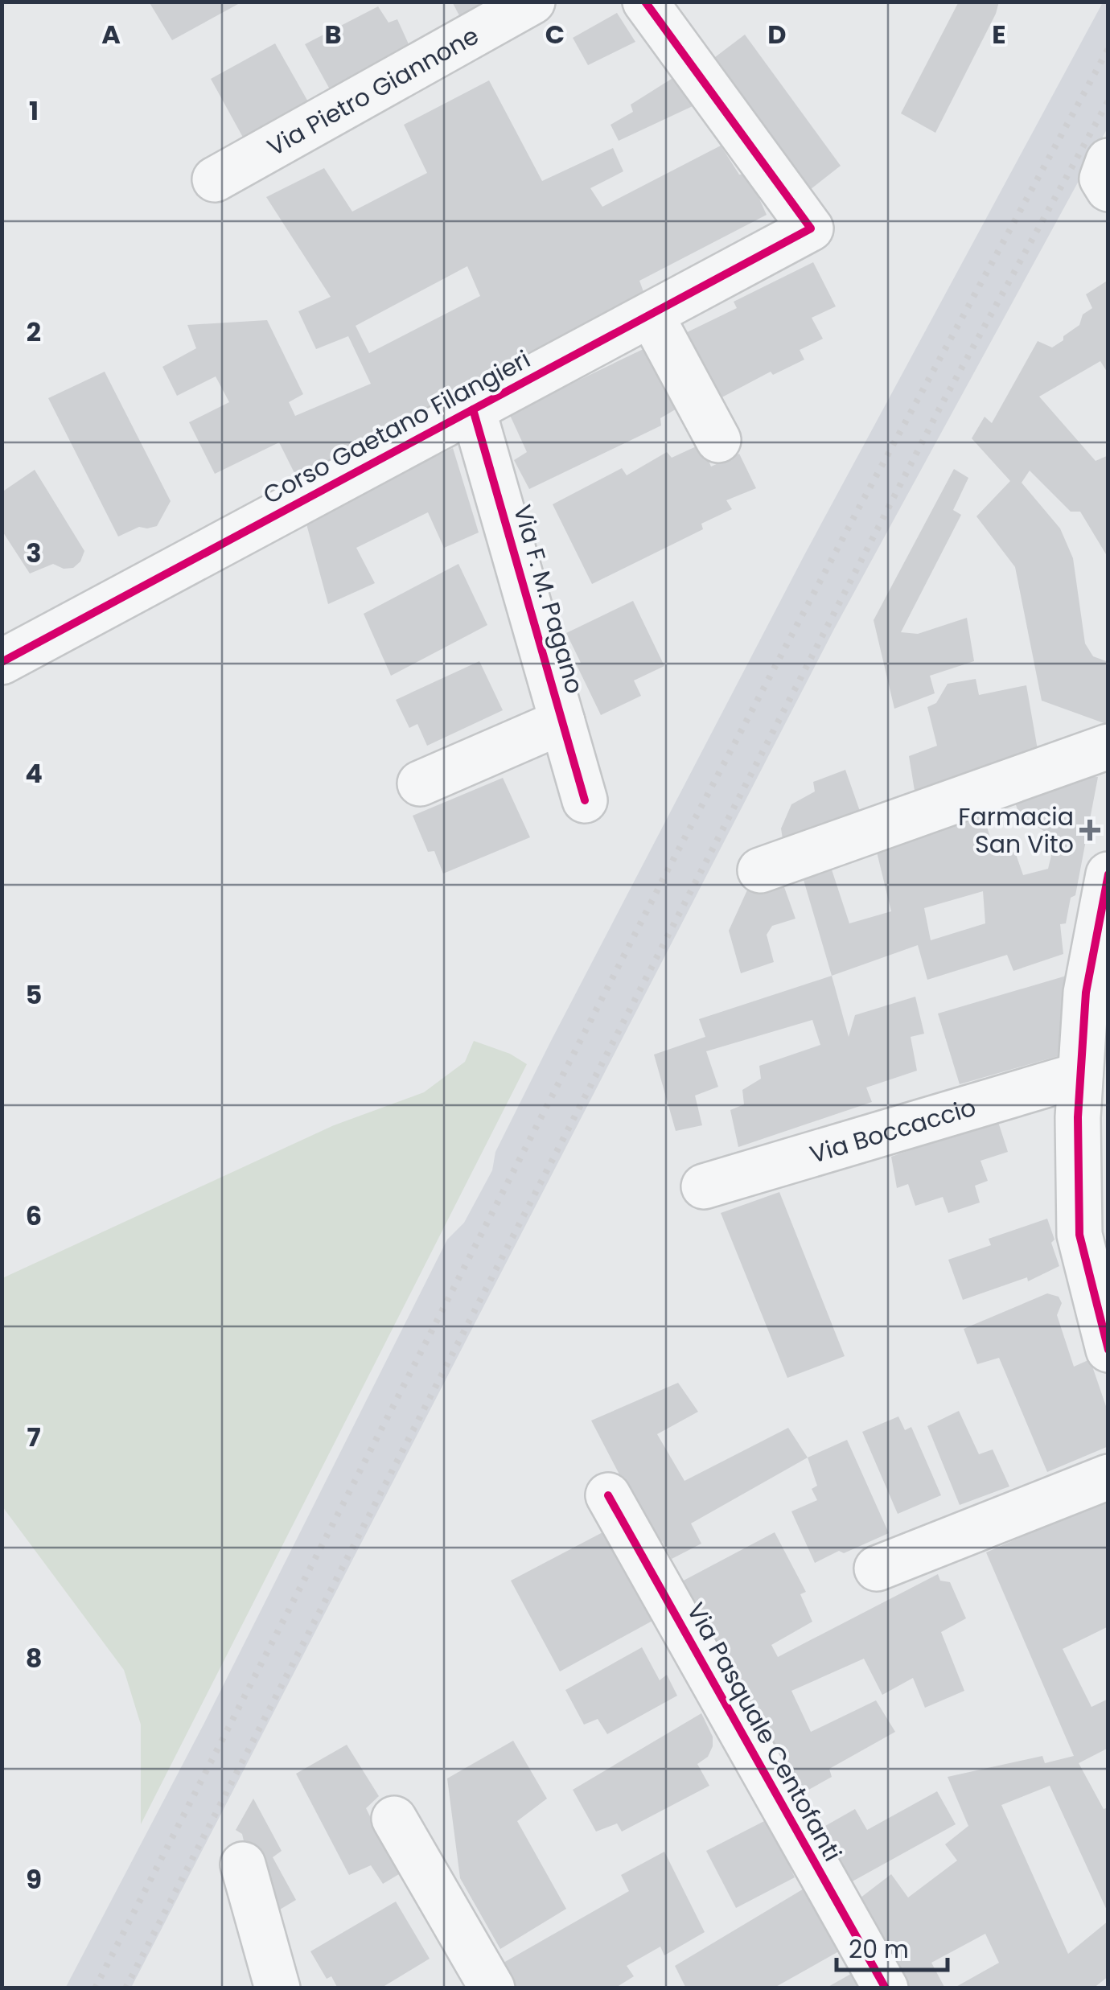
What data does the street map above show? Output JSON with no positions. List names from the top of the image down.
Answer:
{
  "streets": {
    "street": [
      "Via Pietro Giannone",
      "Corso Gaetano Filangieri",
      "Via F. M. Pagano",
      "Via Boccaccio",
      "Via Pasquale Centofanti"
    ]
  },
  "crossings": [
    ["Corso Gaetano Filangieri", "Via F. M. Pagano"]
  ],
  "places": {
    "health": ["Farmacia San Vito"]
  },
  "scale_bar": "20 m",
  "grid": {
    "columns": [
      "A",
      "B",
      "C",
      "D",
      "E"
    ],
    "rows": [
      "1",
      "2",
      "3",
      "4",
      "5",
      "6",
      "7",
      "8",
      "9"
    ]
  }
}
